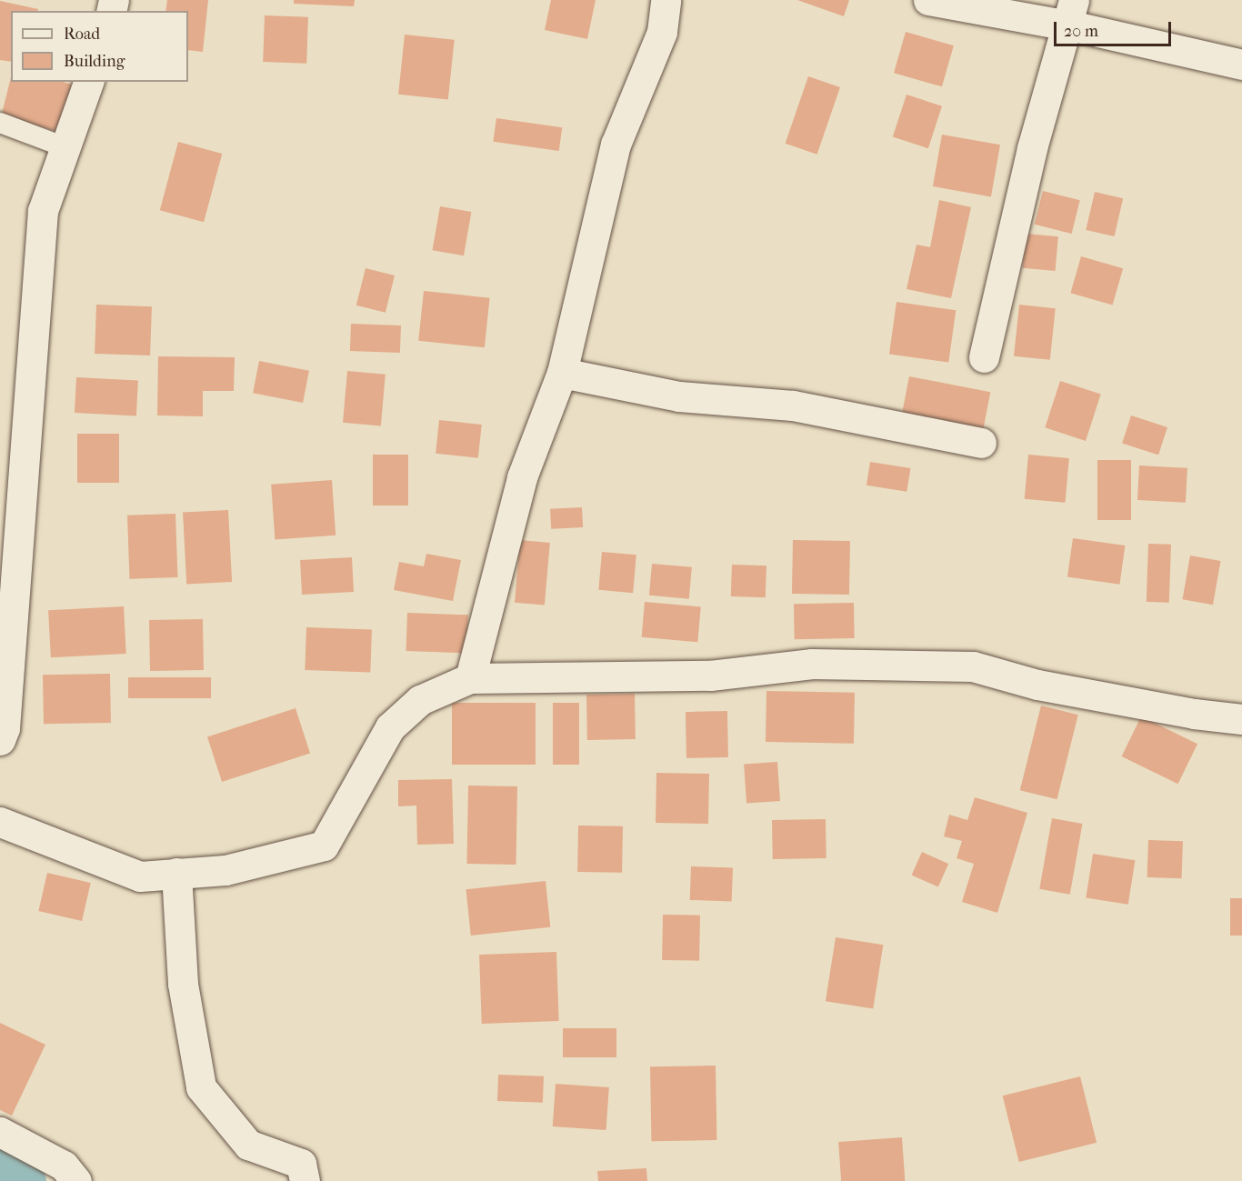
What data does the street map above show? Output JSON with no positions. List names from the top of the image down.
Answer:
{
  "legend": ["Road", "Building"],
  "scale_bar": "20 m"
}
